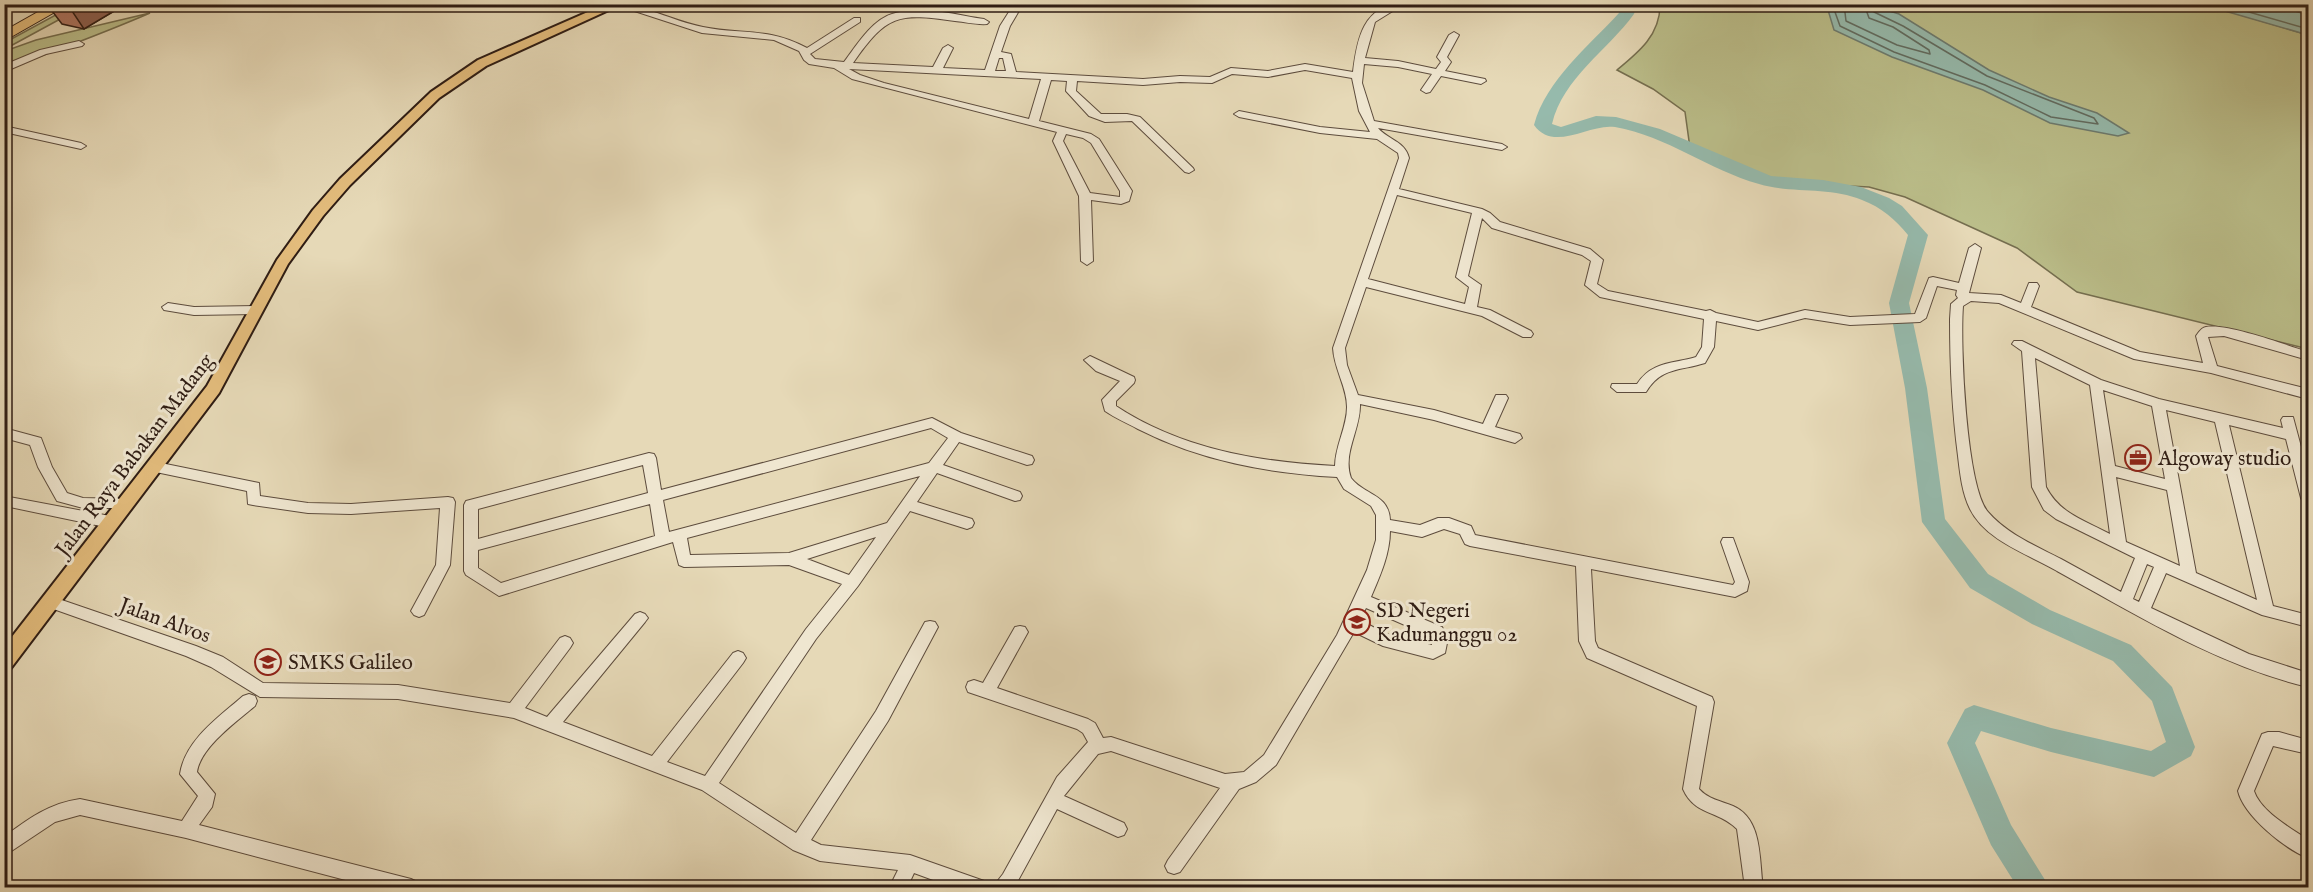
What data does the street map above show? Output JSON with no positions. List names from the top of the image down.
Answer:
{
  "streets": {
    "main road": ["Jalan Raya Babakan Madang"],
    "street": ["Jalan Alvos"]
  },
  "crossings": [
    ["Jalan Raya Babakan Madang", "Jalan Alvos"]
  ],
  "places": {
    "office": ["Algoway studio"],
    "school or university": ["SD Negeri Kadumanggu 02", "SMKS Galileo"]
  }
}
